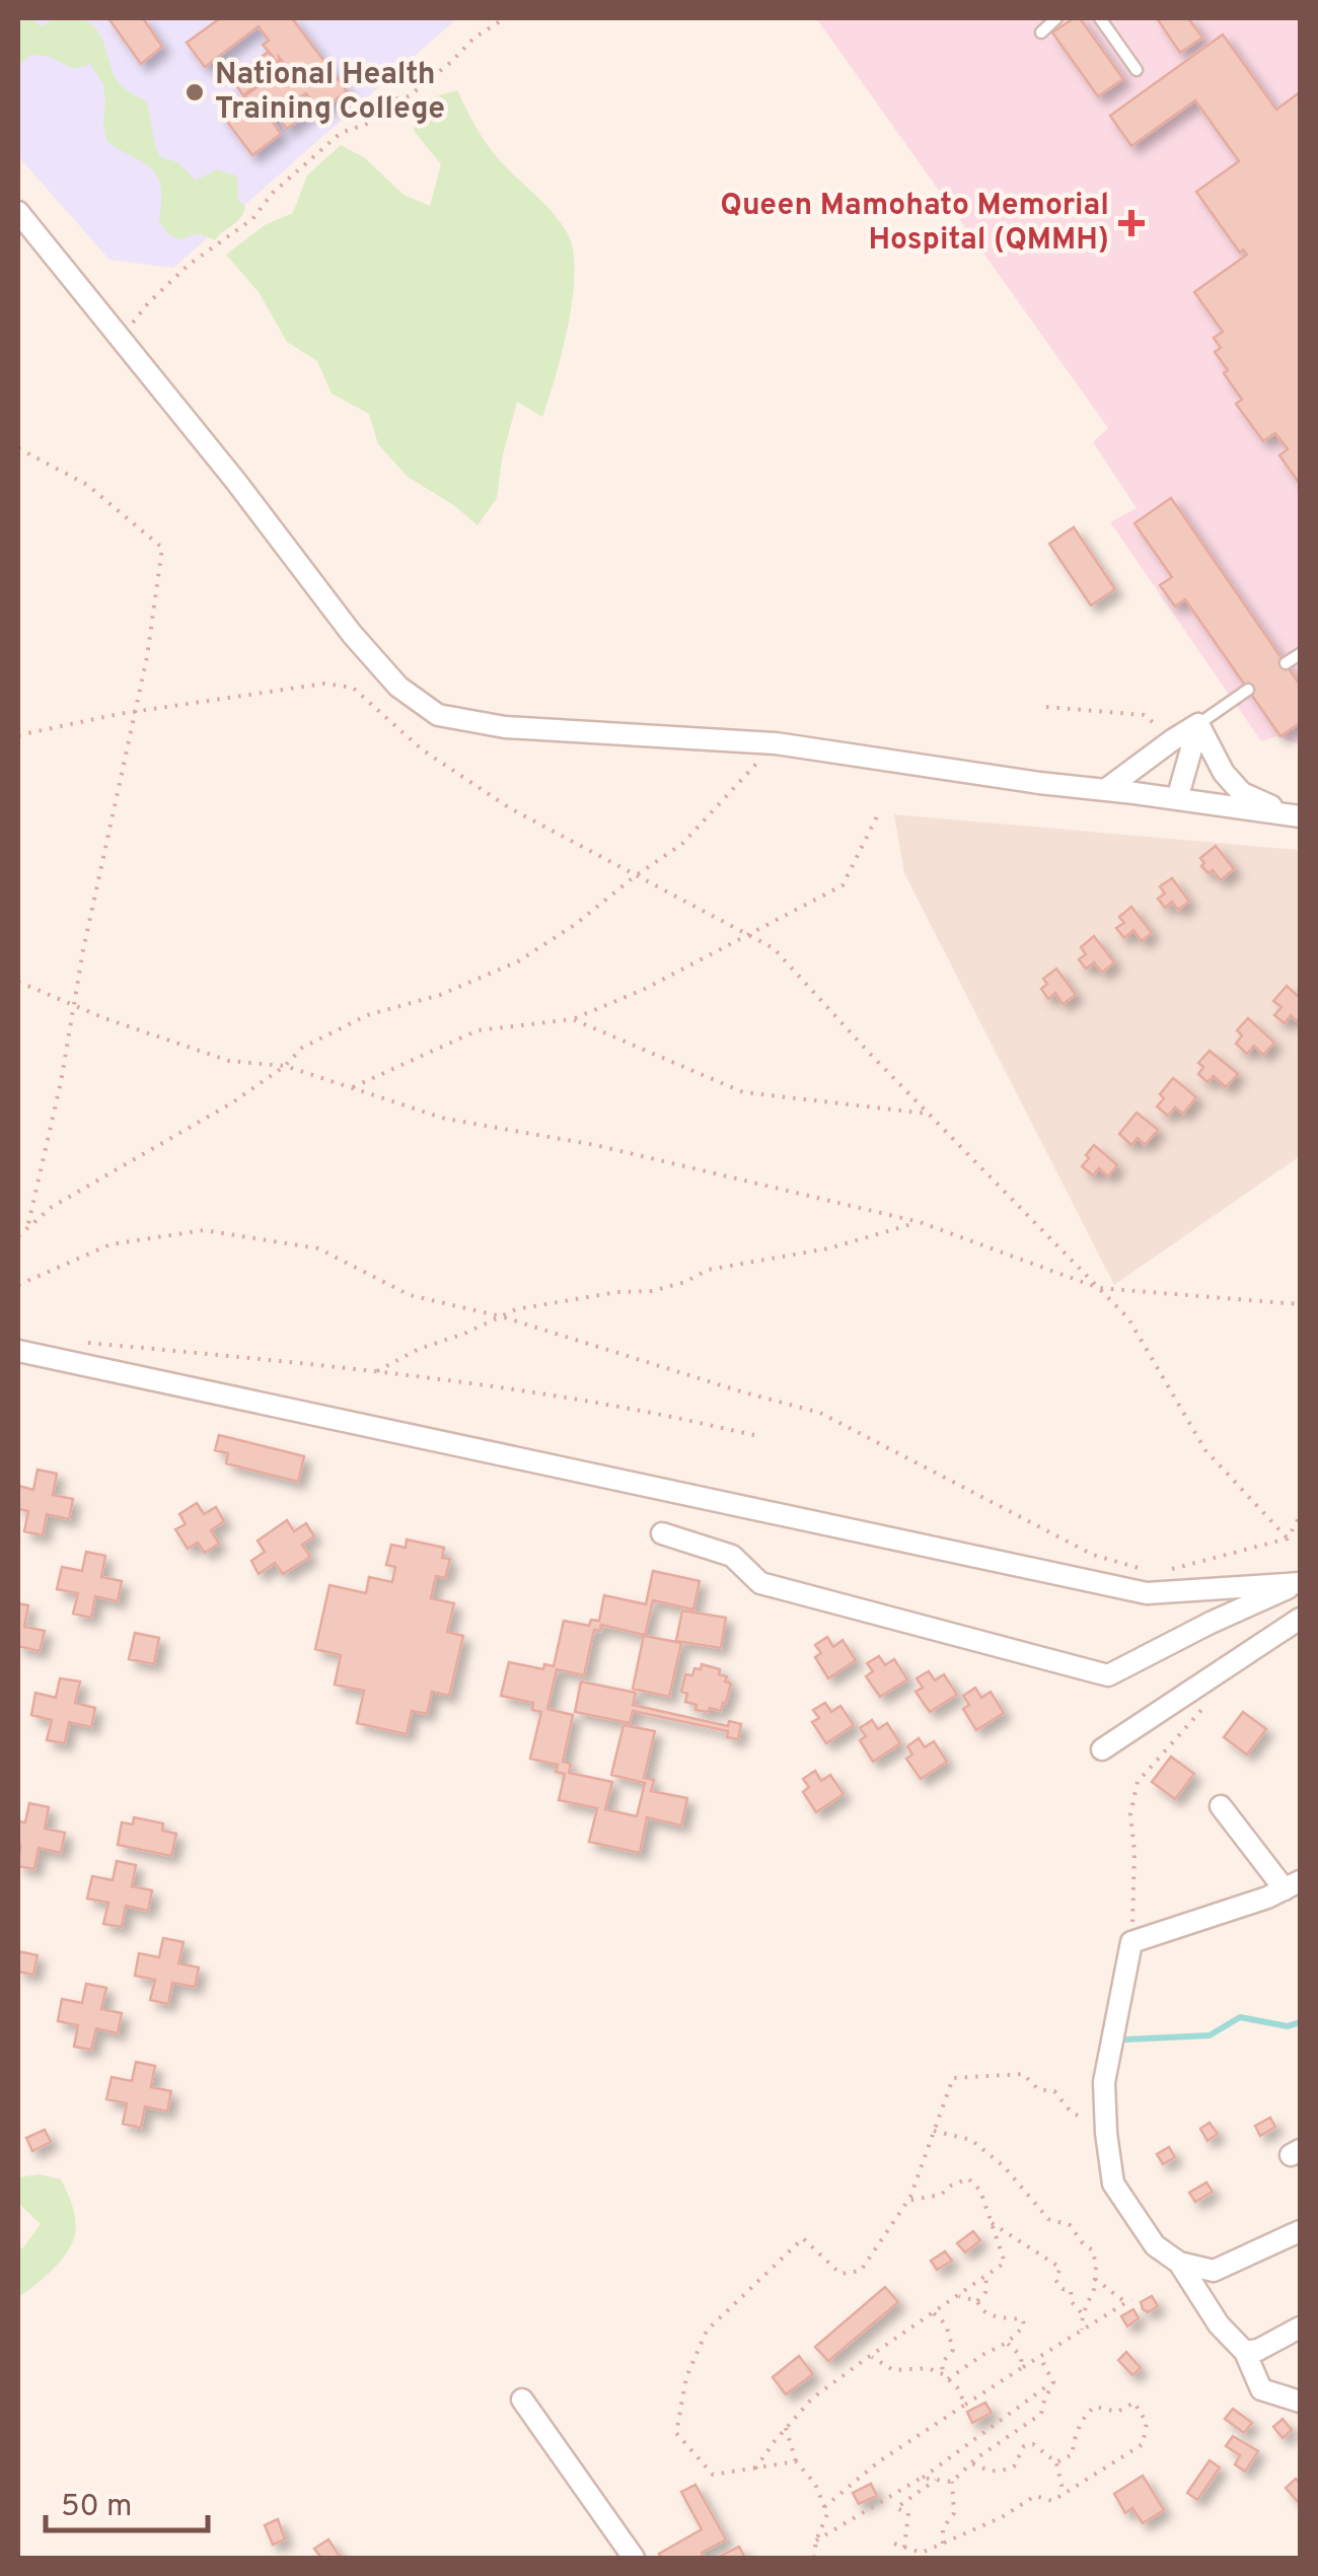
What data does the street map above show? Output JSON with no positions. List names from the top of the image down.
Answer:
{
  "places": {
    "other": ["National Health Training College"],
    "health": ["Queen Mamohato Memorial Hospital (QMMH)"]
  },
  "scale_bar": "50 m"
}
